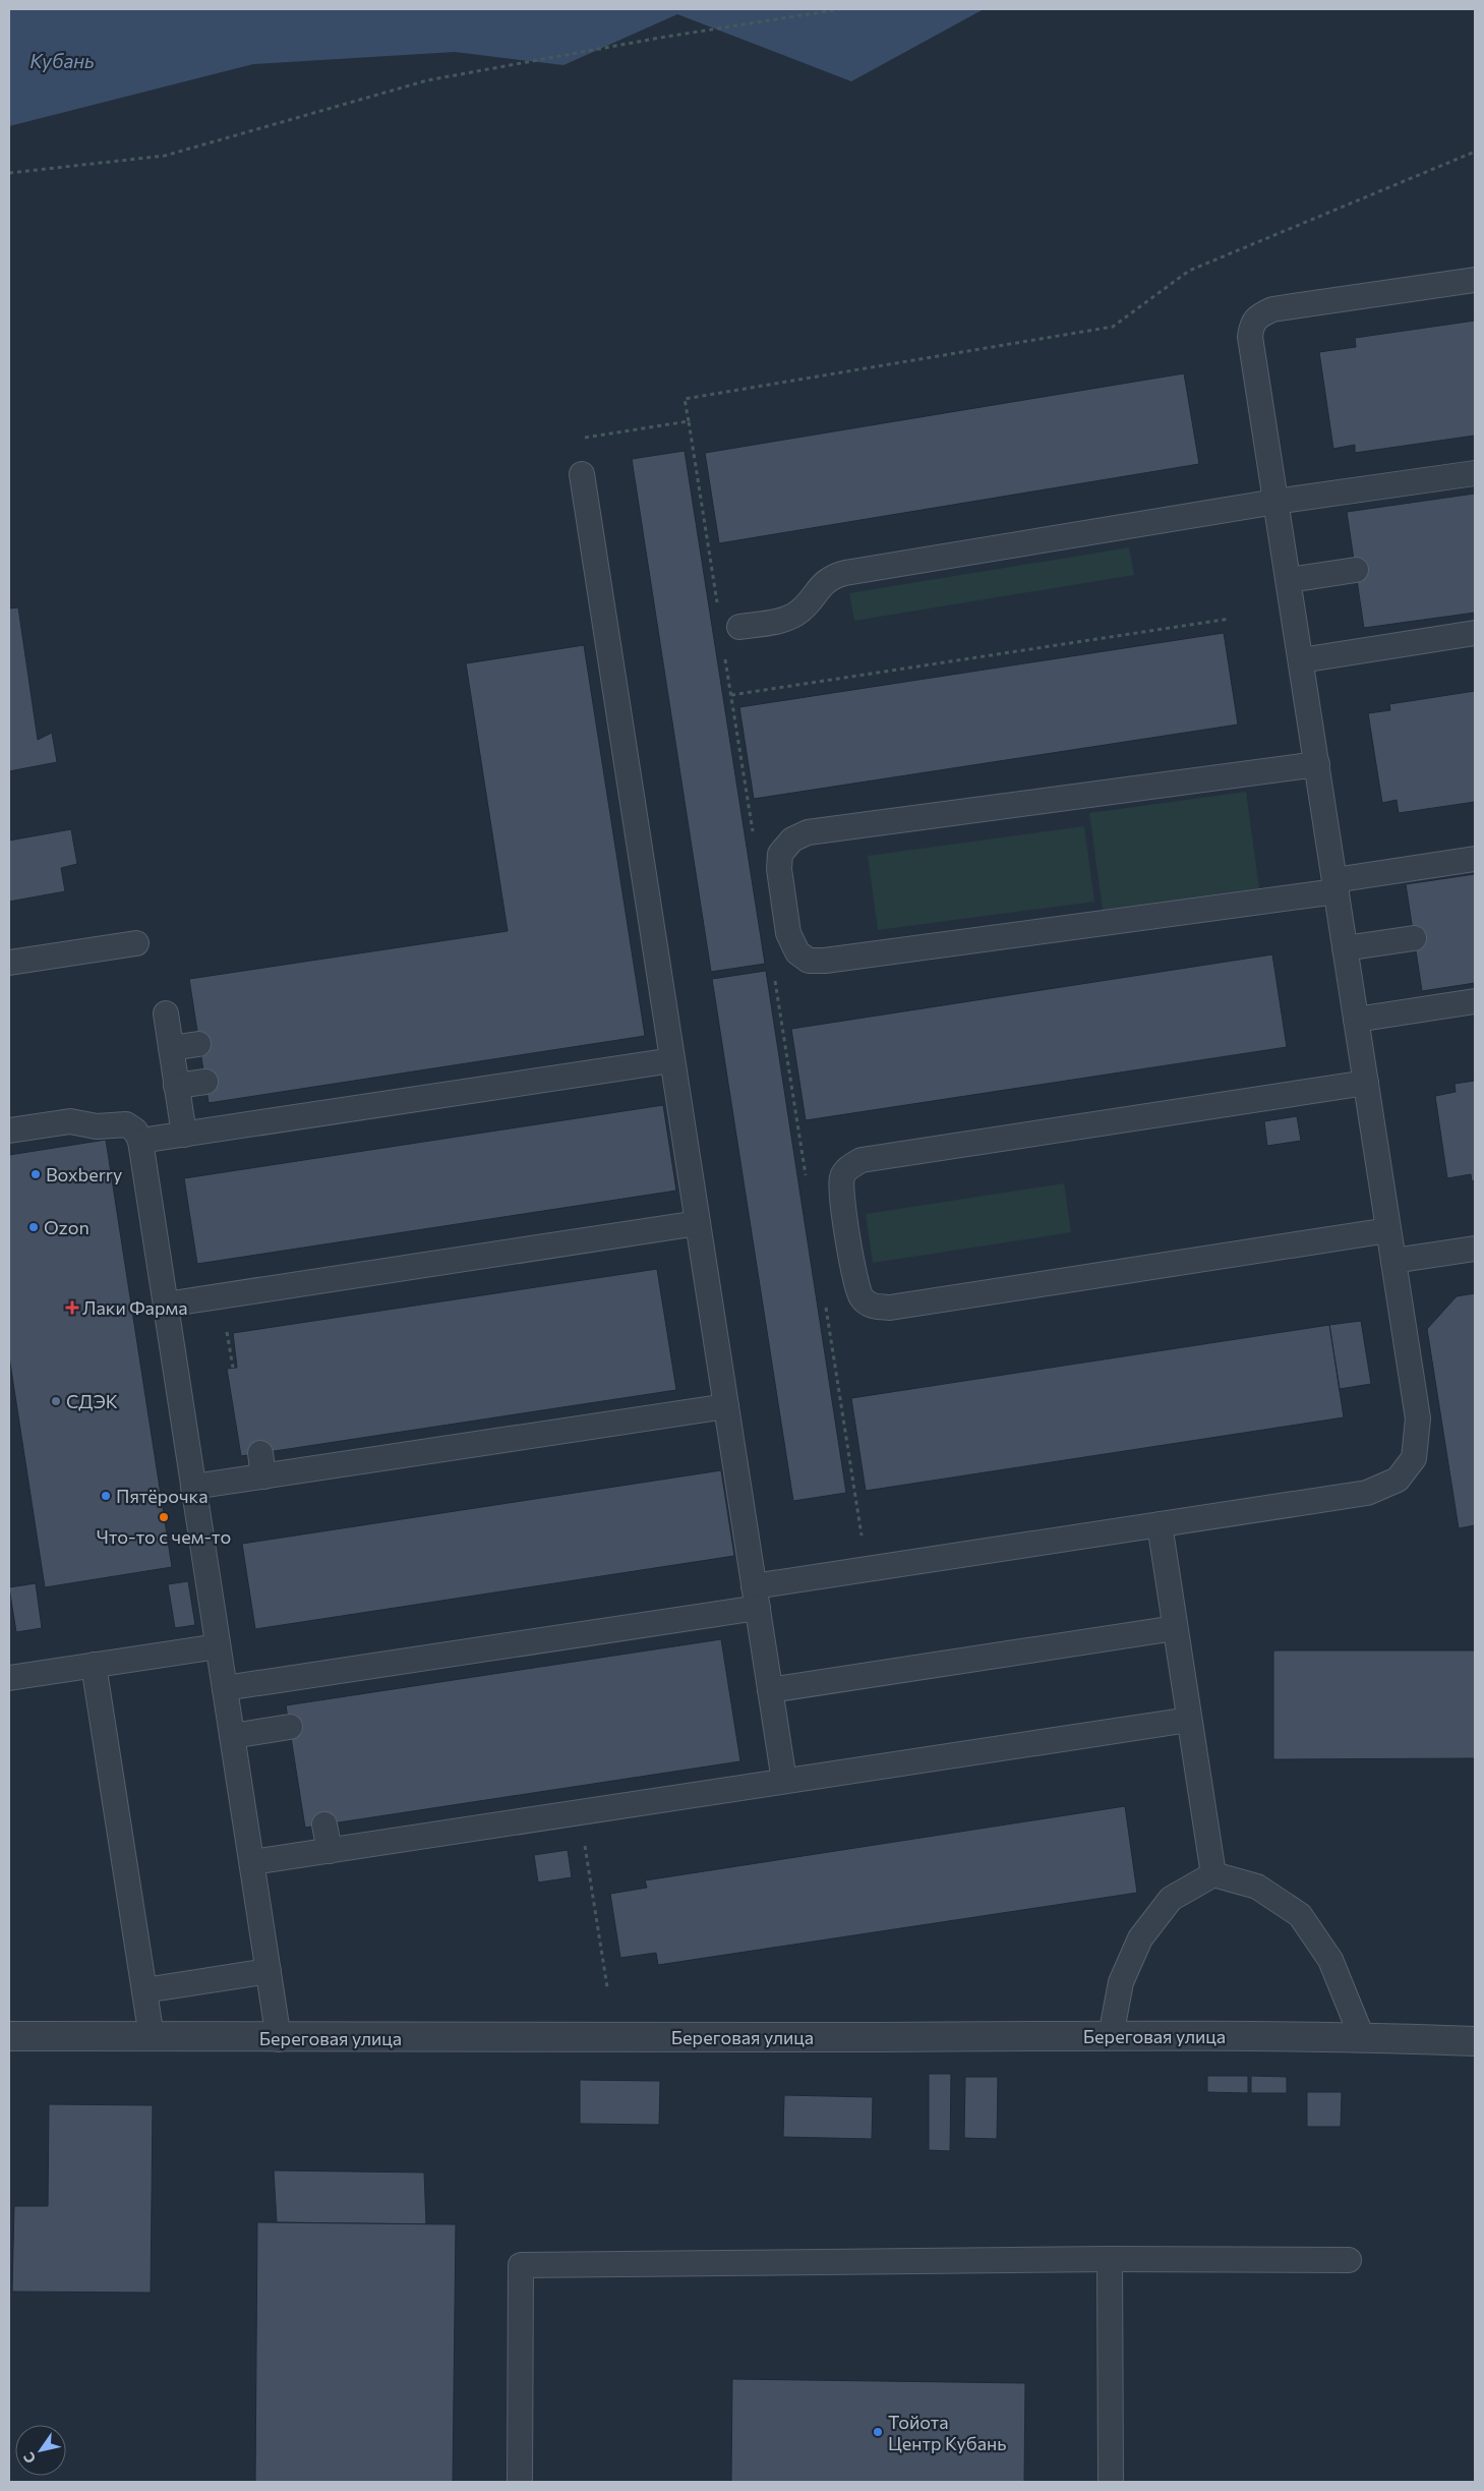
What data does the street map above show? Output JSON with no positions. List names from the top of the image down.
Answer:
{
  "streets": {
    "street": ["Береговая улица"]
  },
  "water": ["Кубань"],
  "places": {
    "other": [
      "Boxberry",
      "Ozon",
      "СДЭК",
      "Пятёрочка",
      "Что-то с чем-то",
      "Тойота Центр Кубань"
    ],
    "health": ["Лаки Фарма"]
  },
  "north": "bottom left"
}
